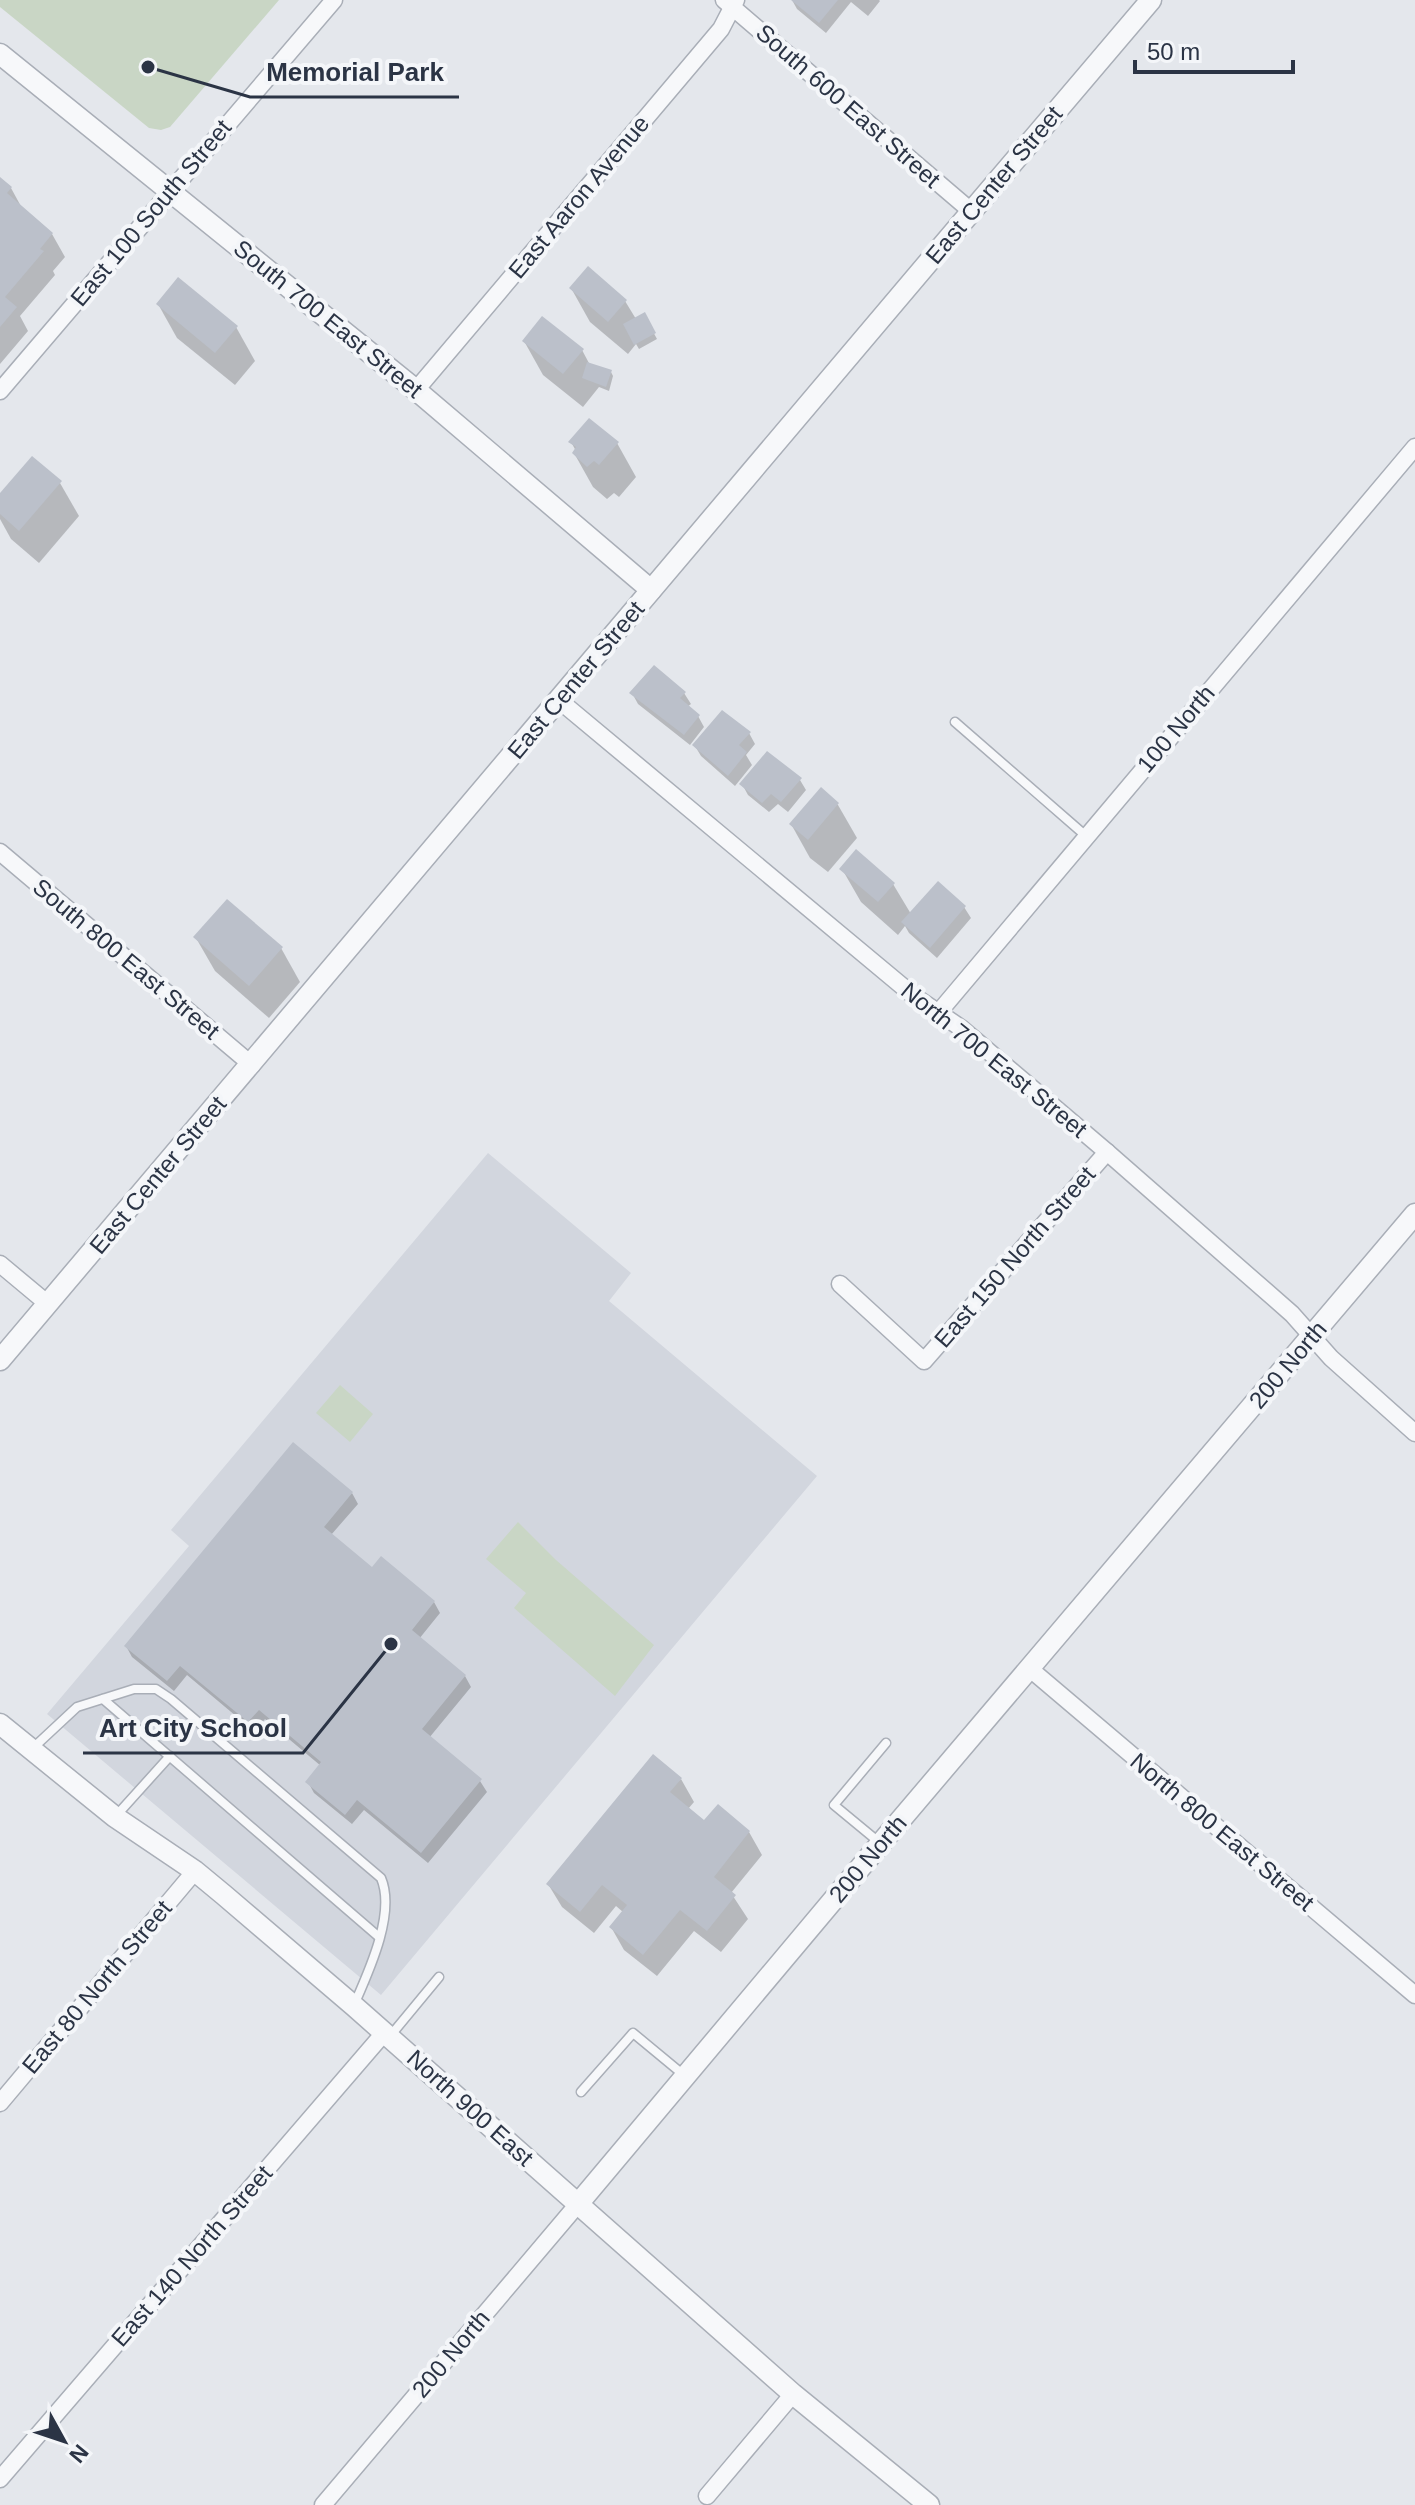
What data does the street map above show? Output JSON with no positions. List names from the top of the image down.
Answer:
{
  "streets": {
    "street": [
      "South 600 East Street",
      "East Center Street",
      "East Aaron Avenue",
      "East 100 South Street",
      "South 700 East Street",
      "100 North",
      "South 800 East Street",
      "North 700 East Street",
      "East 150 North Street",
      "200 North",
      "North 800 East Street",
      "East 80 North Street",
      "North 900 East",
      "East 140 North Street"
    ]
  },
  "crossings": [
    ["South 600 East Street", "East Center Street"],
    ["South 600 East Street", "East Aaron Avenue"],
    ["East Center Street", "South 700 East Street"],
    ["East Center Street", "South 800 East Street"],
    ["East Center Street", "North 700 East Street"],
    ["East Aaron Avenue", "South 700 East Street"],
    ["East 100 South Street", "South 700 East Street"],
    ["100 North", "North 700 East Street"],
    ["North 700 East Street", "East 150 North Street"],
    ["North 700 East Street", "200 North"],
    ["200 North", "North 800 East Street"],
    ["200 North", "North 900 East"],
    ["East 80 North Street", "North 900 East"],
    ["North 900 East", "East 140 North Street"]
  ],
  "places": ["Memorial Park", "Art City School"],
  "scale_bar": "50 m",
  "north": "bottom right"
}
